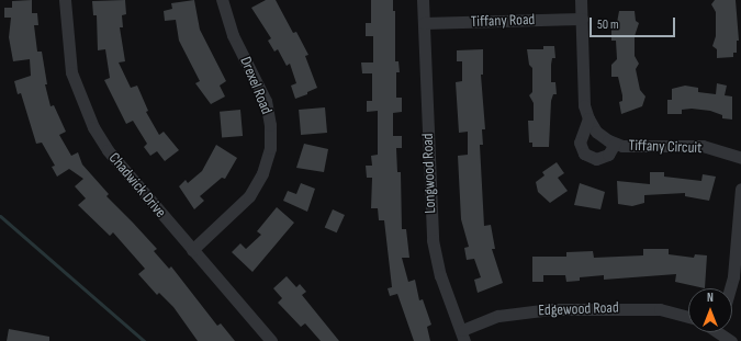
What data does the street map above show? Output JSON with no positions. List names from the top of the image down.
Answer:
{
  "streets": {
    "street": [
      "Tiffany Road",
      "Drexel Road",
      "Tiffany Circuit",
      "Longwood Road",
      "Chadwick Drive",
      "Edgewood Road"
    ]
  },
  "crossings": [
    ["Tiffany Road", "Tiffany Circuit"],
    ["Tiffany Road", "Longwood Road"],
    ["Drexel Road", "Chadwick Drive"],
    ["Longwood Road", "Edgewood Road"]
  ],
  "scale_bar": "50 m",
  "north": "top"
}
